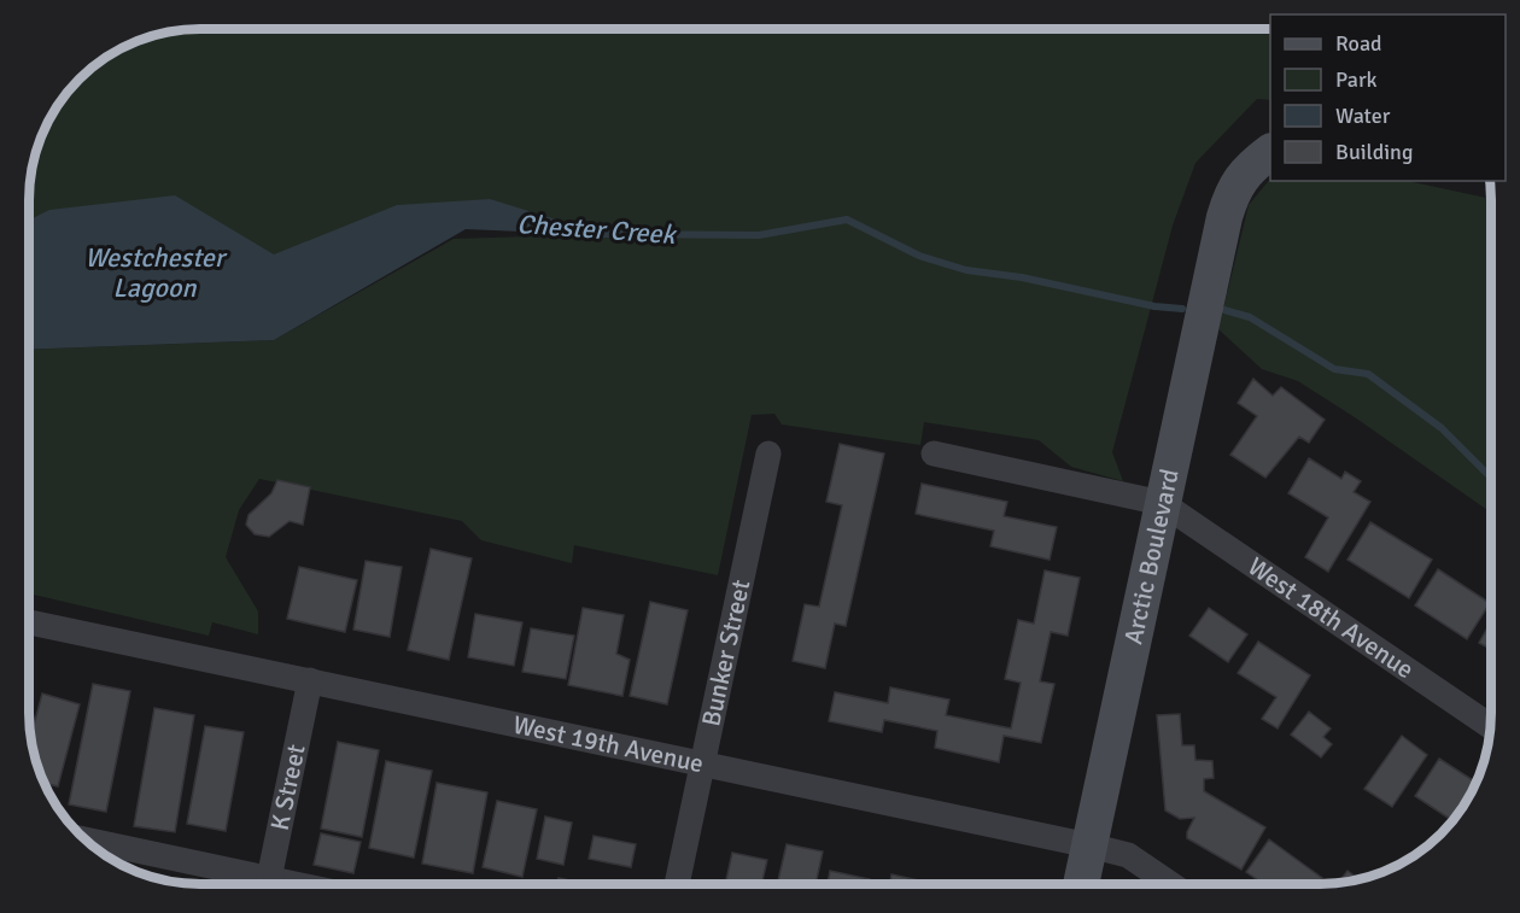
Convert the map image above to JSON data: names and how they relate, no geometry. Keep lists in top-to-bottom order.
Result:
{
  "streets": {
    "main road": ["Arctic Boulevard"],
    "street": [
      "West 18th Avenue",
      "Bunker Street",
      "West 19th Avenue",
      "K Street"
    ]
  },
  "crossings": [
    ["Arctic Boulevard", "West 18th Avenue"],
    ["Arctic Boulevard", "West 19th Avenue"],
    ["Bunker Street", "West 19th Avenue"],
    ["West 19th Avenue", "K Street"]
  ],
  "water": ["Chester Creek", "Westchester Lagoon"],
  "legend": [
    "Road",
    "Park",
    "Water",
    "Building"
  ]
}
